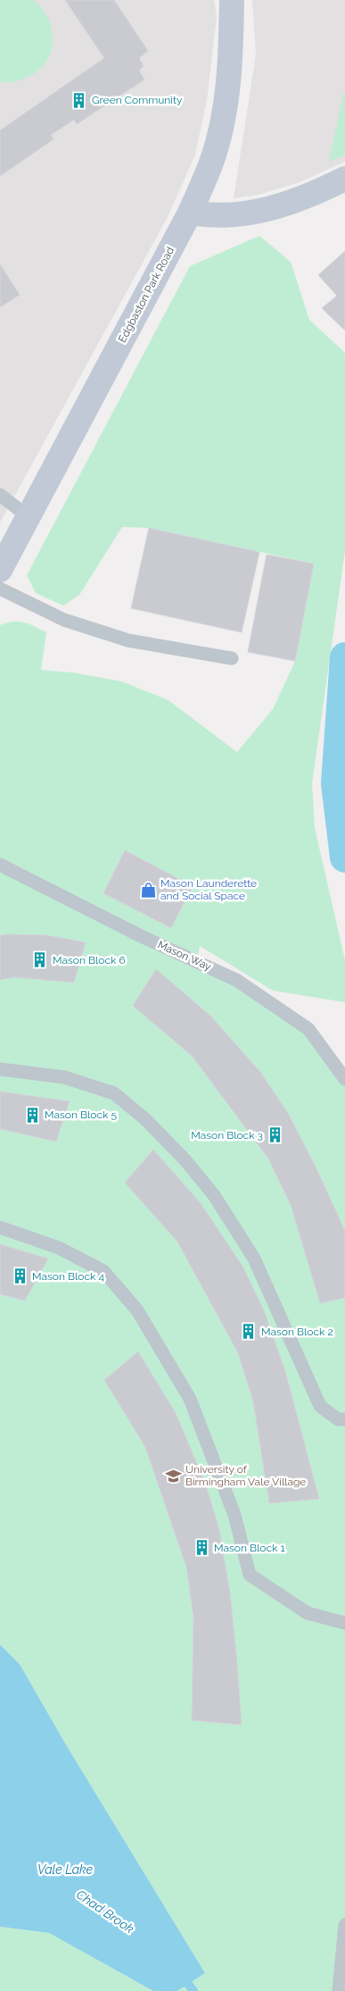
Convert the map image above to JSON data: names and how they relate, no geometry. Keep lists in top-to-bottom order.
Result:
{
  "streets": {
    "street": ["Edgbaston Park Road"],
    "lane": ["Mason Way"]
  },
  "water": ["Vale Lake", "Chad Brook"],
  "places": {
    "building": [
      "Green Community",
      "Mason Block 6",
      "Mason Block 5",
      "Mason Block 3",
      "Mason Block 4",
      "Mason Block 2",
      "Mason Block 1"
    ],
    "shop": ["Mason Launderette and Social Space"],
    "school or university": ["University of Birmingham Vale Village"]
  }
}
